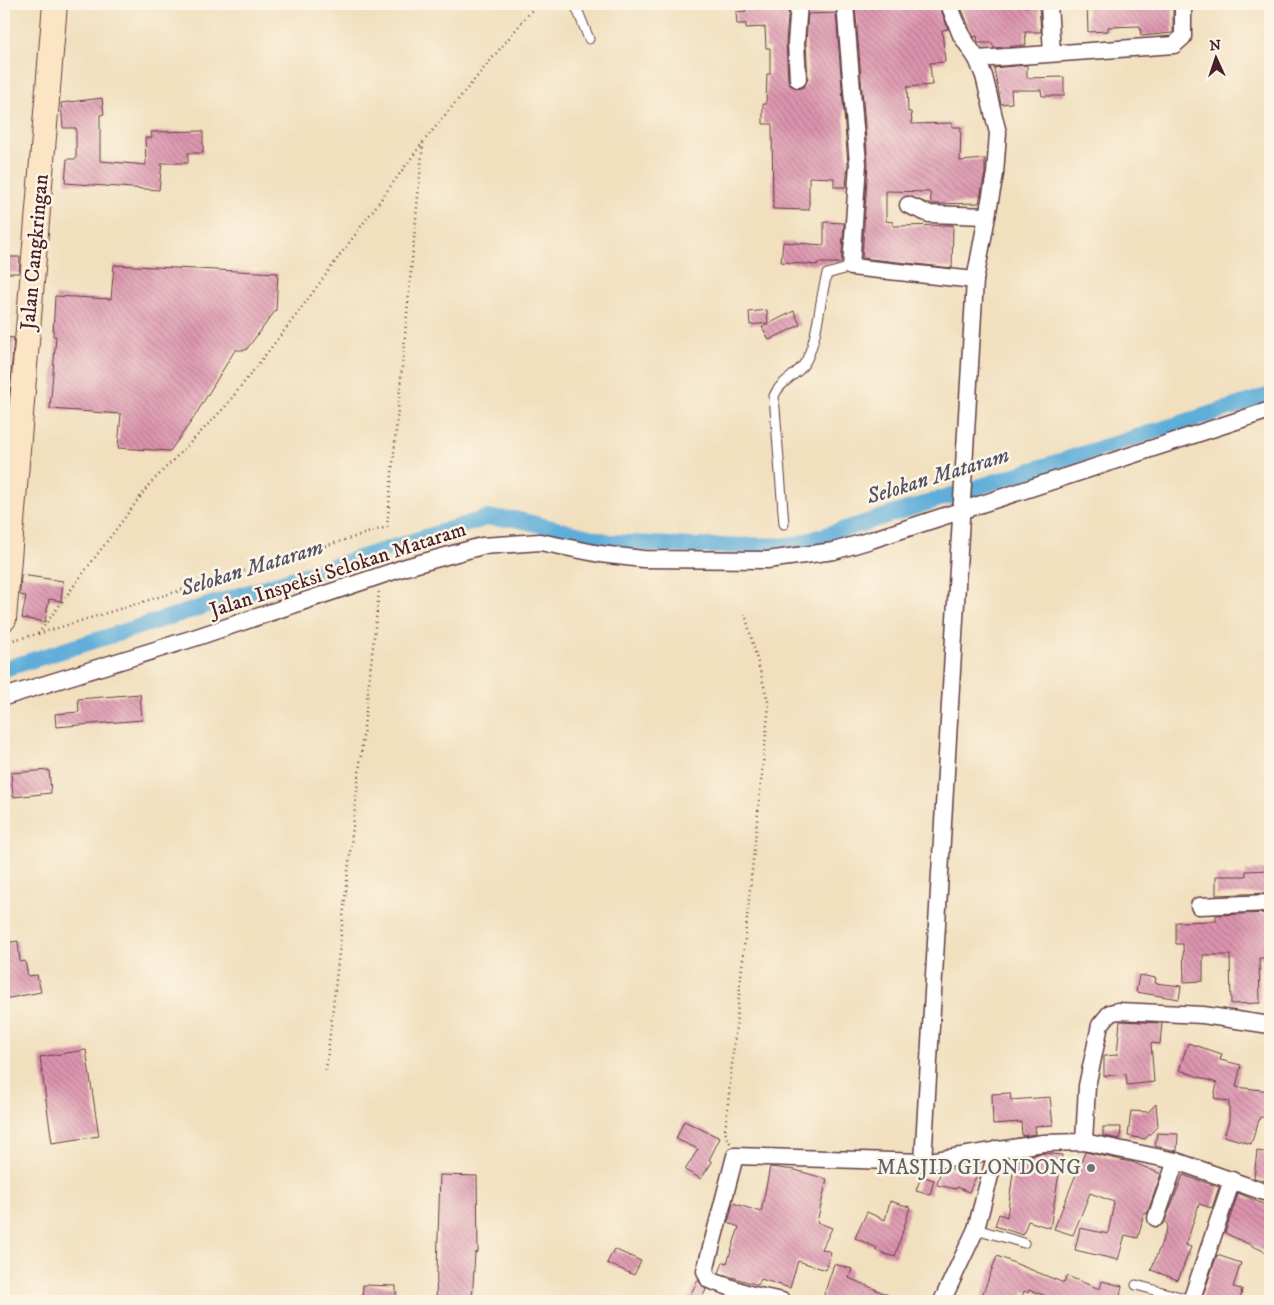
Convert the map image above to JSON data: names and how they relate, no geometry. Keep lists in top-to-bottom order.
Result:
{
  "streets": {
    "main road": ["Jalan Cangkringan"],
    "street": ["Jalan Inspeksi Selokan Mataram"]
  },
  "water": ["Selokan Mataram"],
  "places": ["MASJID GLONDONG"],
  "north": "top"
}
